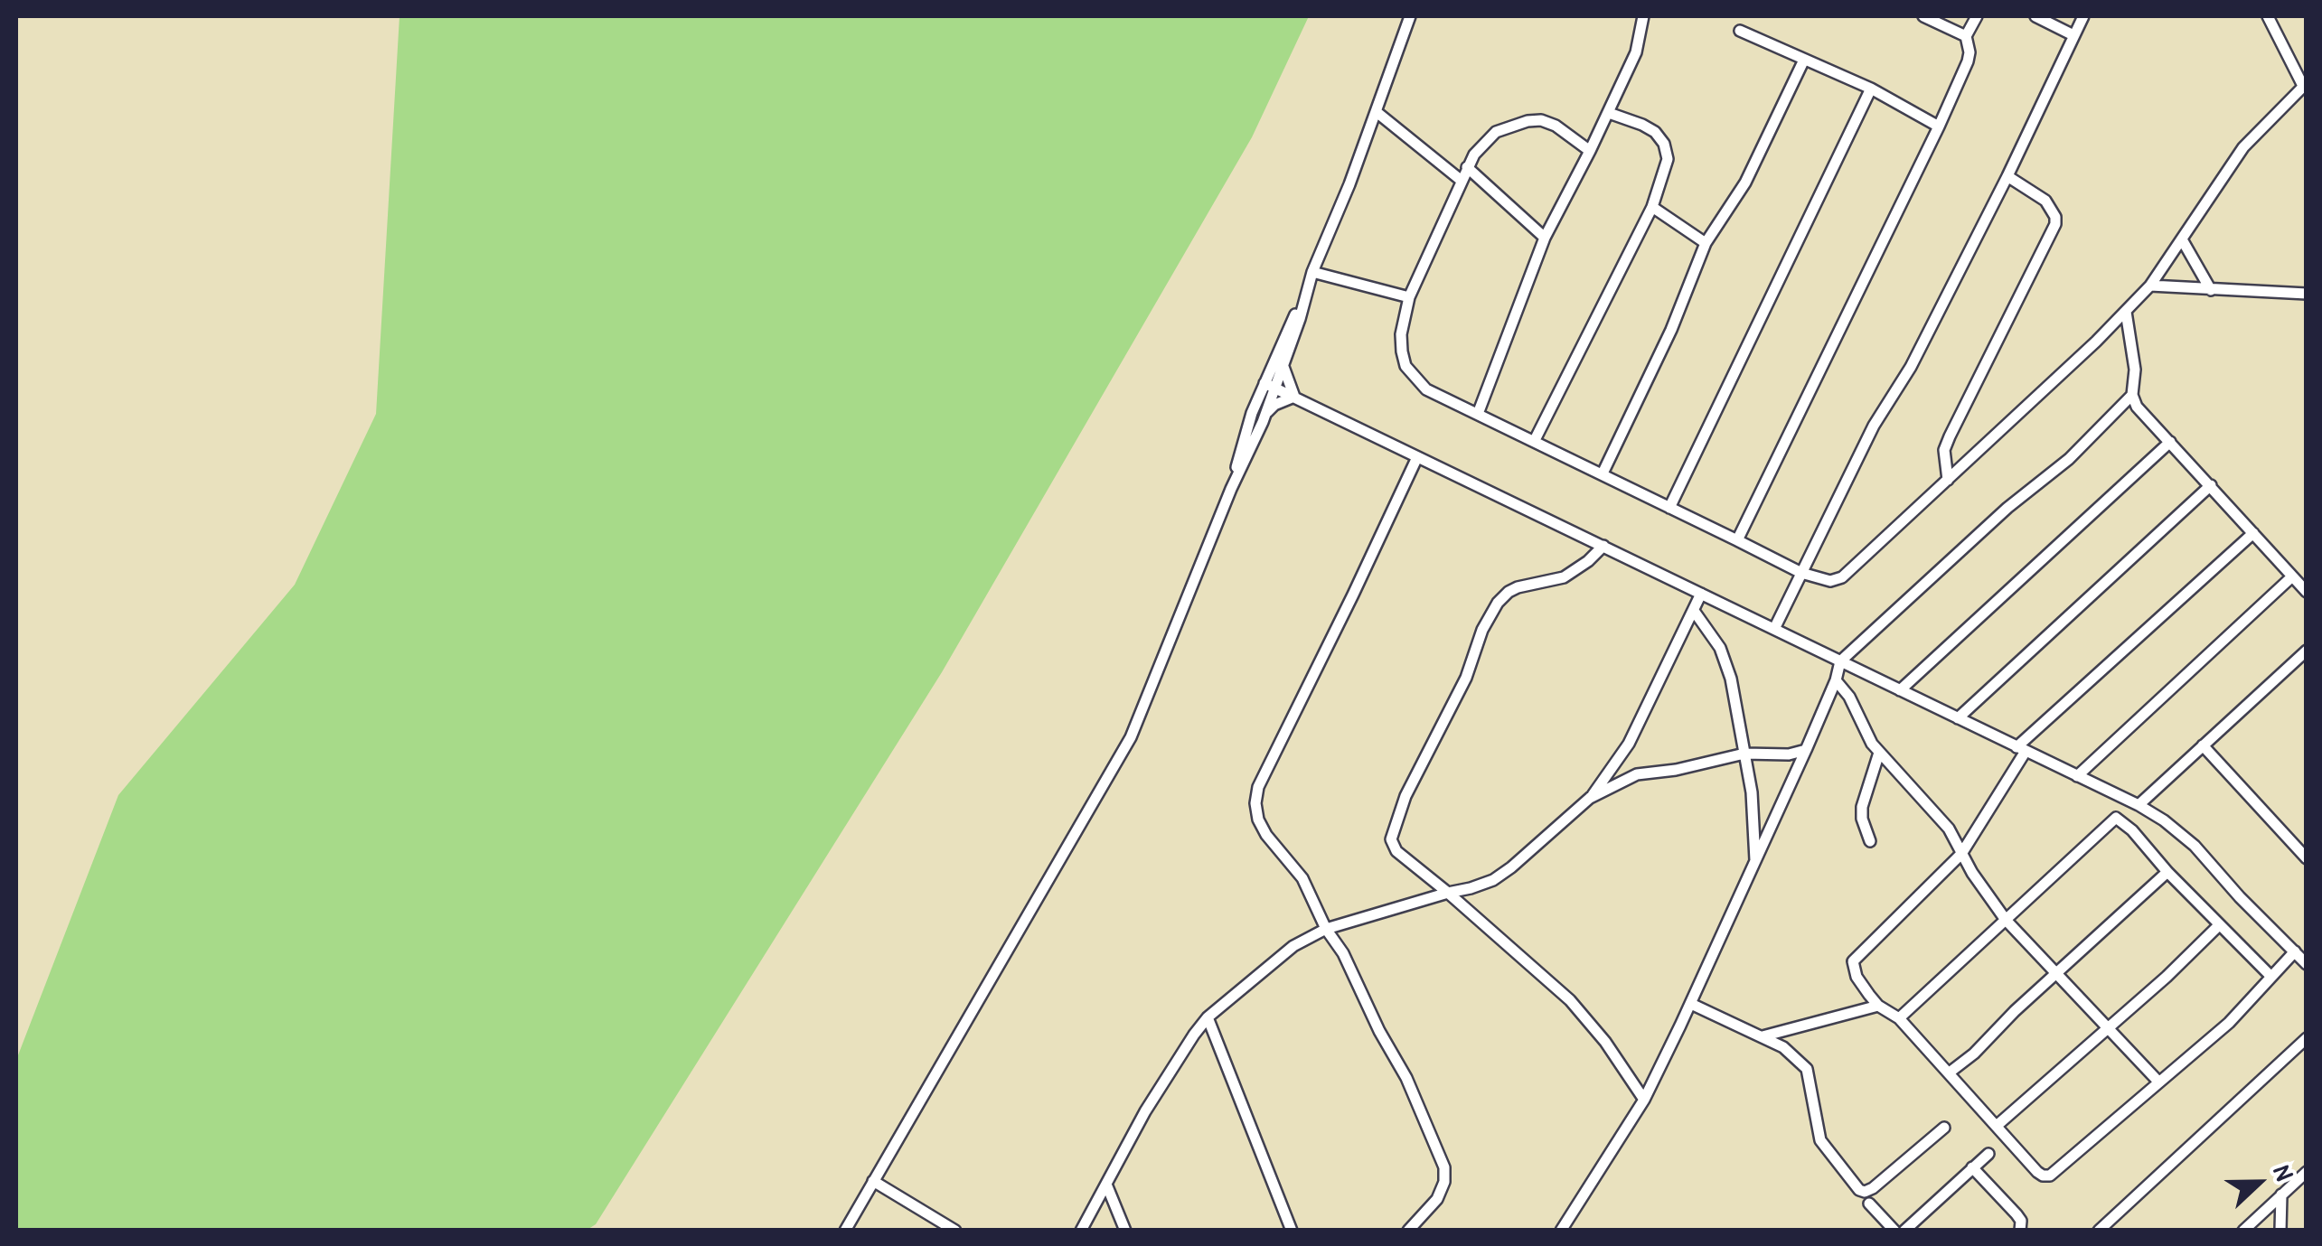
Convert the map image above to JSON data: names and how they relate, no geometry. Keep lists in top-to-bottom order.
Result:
{
  "north": "right"
}
